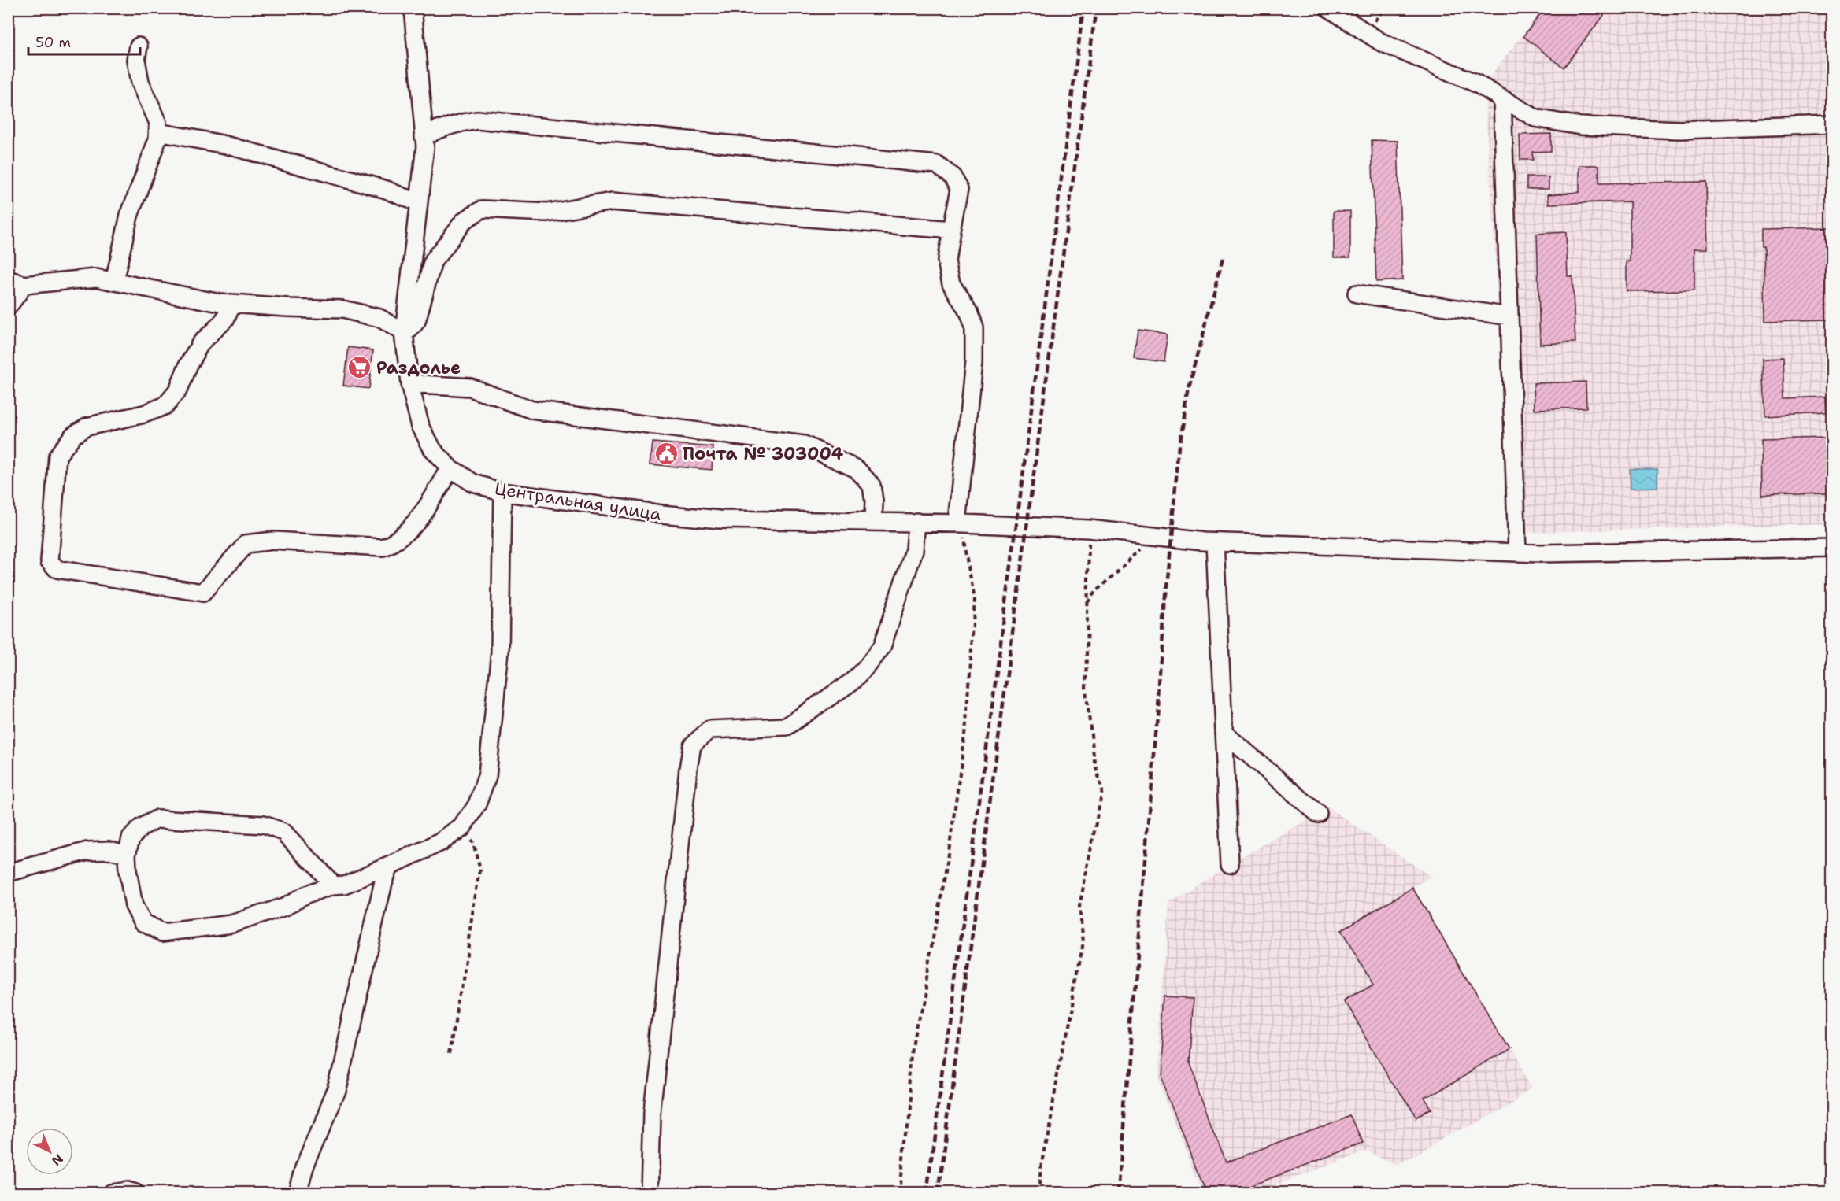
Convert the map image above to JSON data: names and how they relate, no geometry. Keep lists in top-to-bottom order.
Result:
{
  "streets": {
    "street": ["Центральная улица"]
  },
  "places": {
    "supermarket": ["Раздолье"],
    "public building": ["Почта № 303004"]
  },
  "scale_bar": "50 m",
  "north": "bottom right"
}
